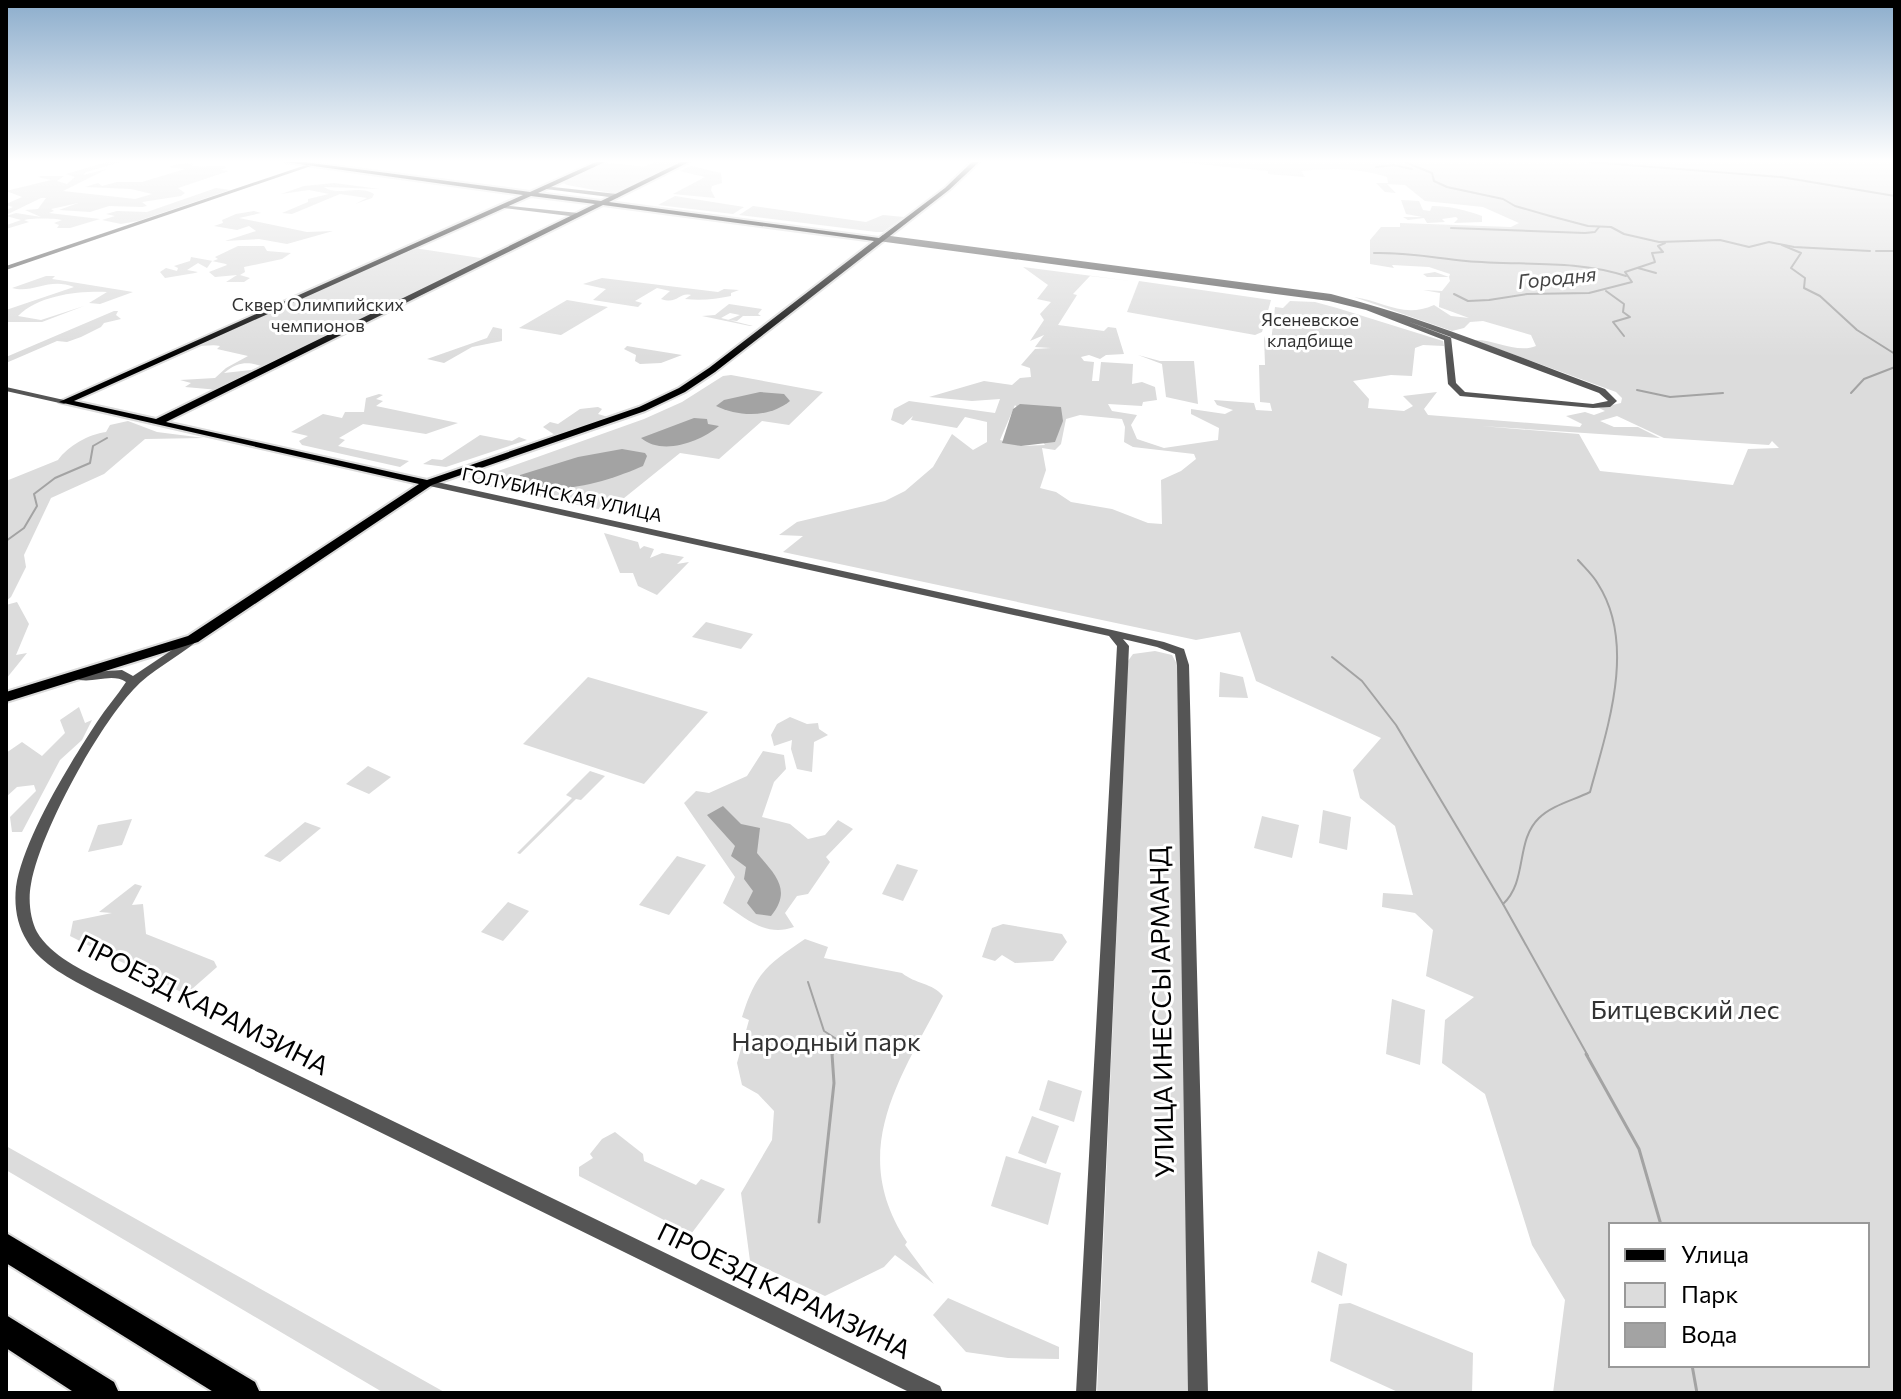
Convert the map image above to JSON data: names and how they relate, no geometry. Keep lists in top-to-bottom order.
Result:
{
  "streets": {
    "main road": ["ГОЛУБИНСКАЯ УЛИЦА", "ПРОЕЗД КАРАМЗИНА"],
    "street": ["УЛИЦА ИНЕССЫ АРМАНД"]
  },
  "crossings": [
    ["ГОЛУБИНСКАЯ УЛИЦА", "ПРОЕЗД КАРАМЗИНА"],
    ["ГОЛУБИНСКАЯ УЛИЦА", "УЛИЦА ИНЕССЫ АРМАНД"]
  ],
  "water": ["Городня"],
  "parks": [
    "Сквер Олимпийских чемпионов",
    "Ясеневское кладбище",
    "Битцевский лес",
    "Народный парк"
  ],
  "legend": ["Улица", "Парк", "Вода"]
}
